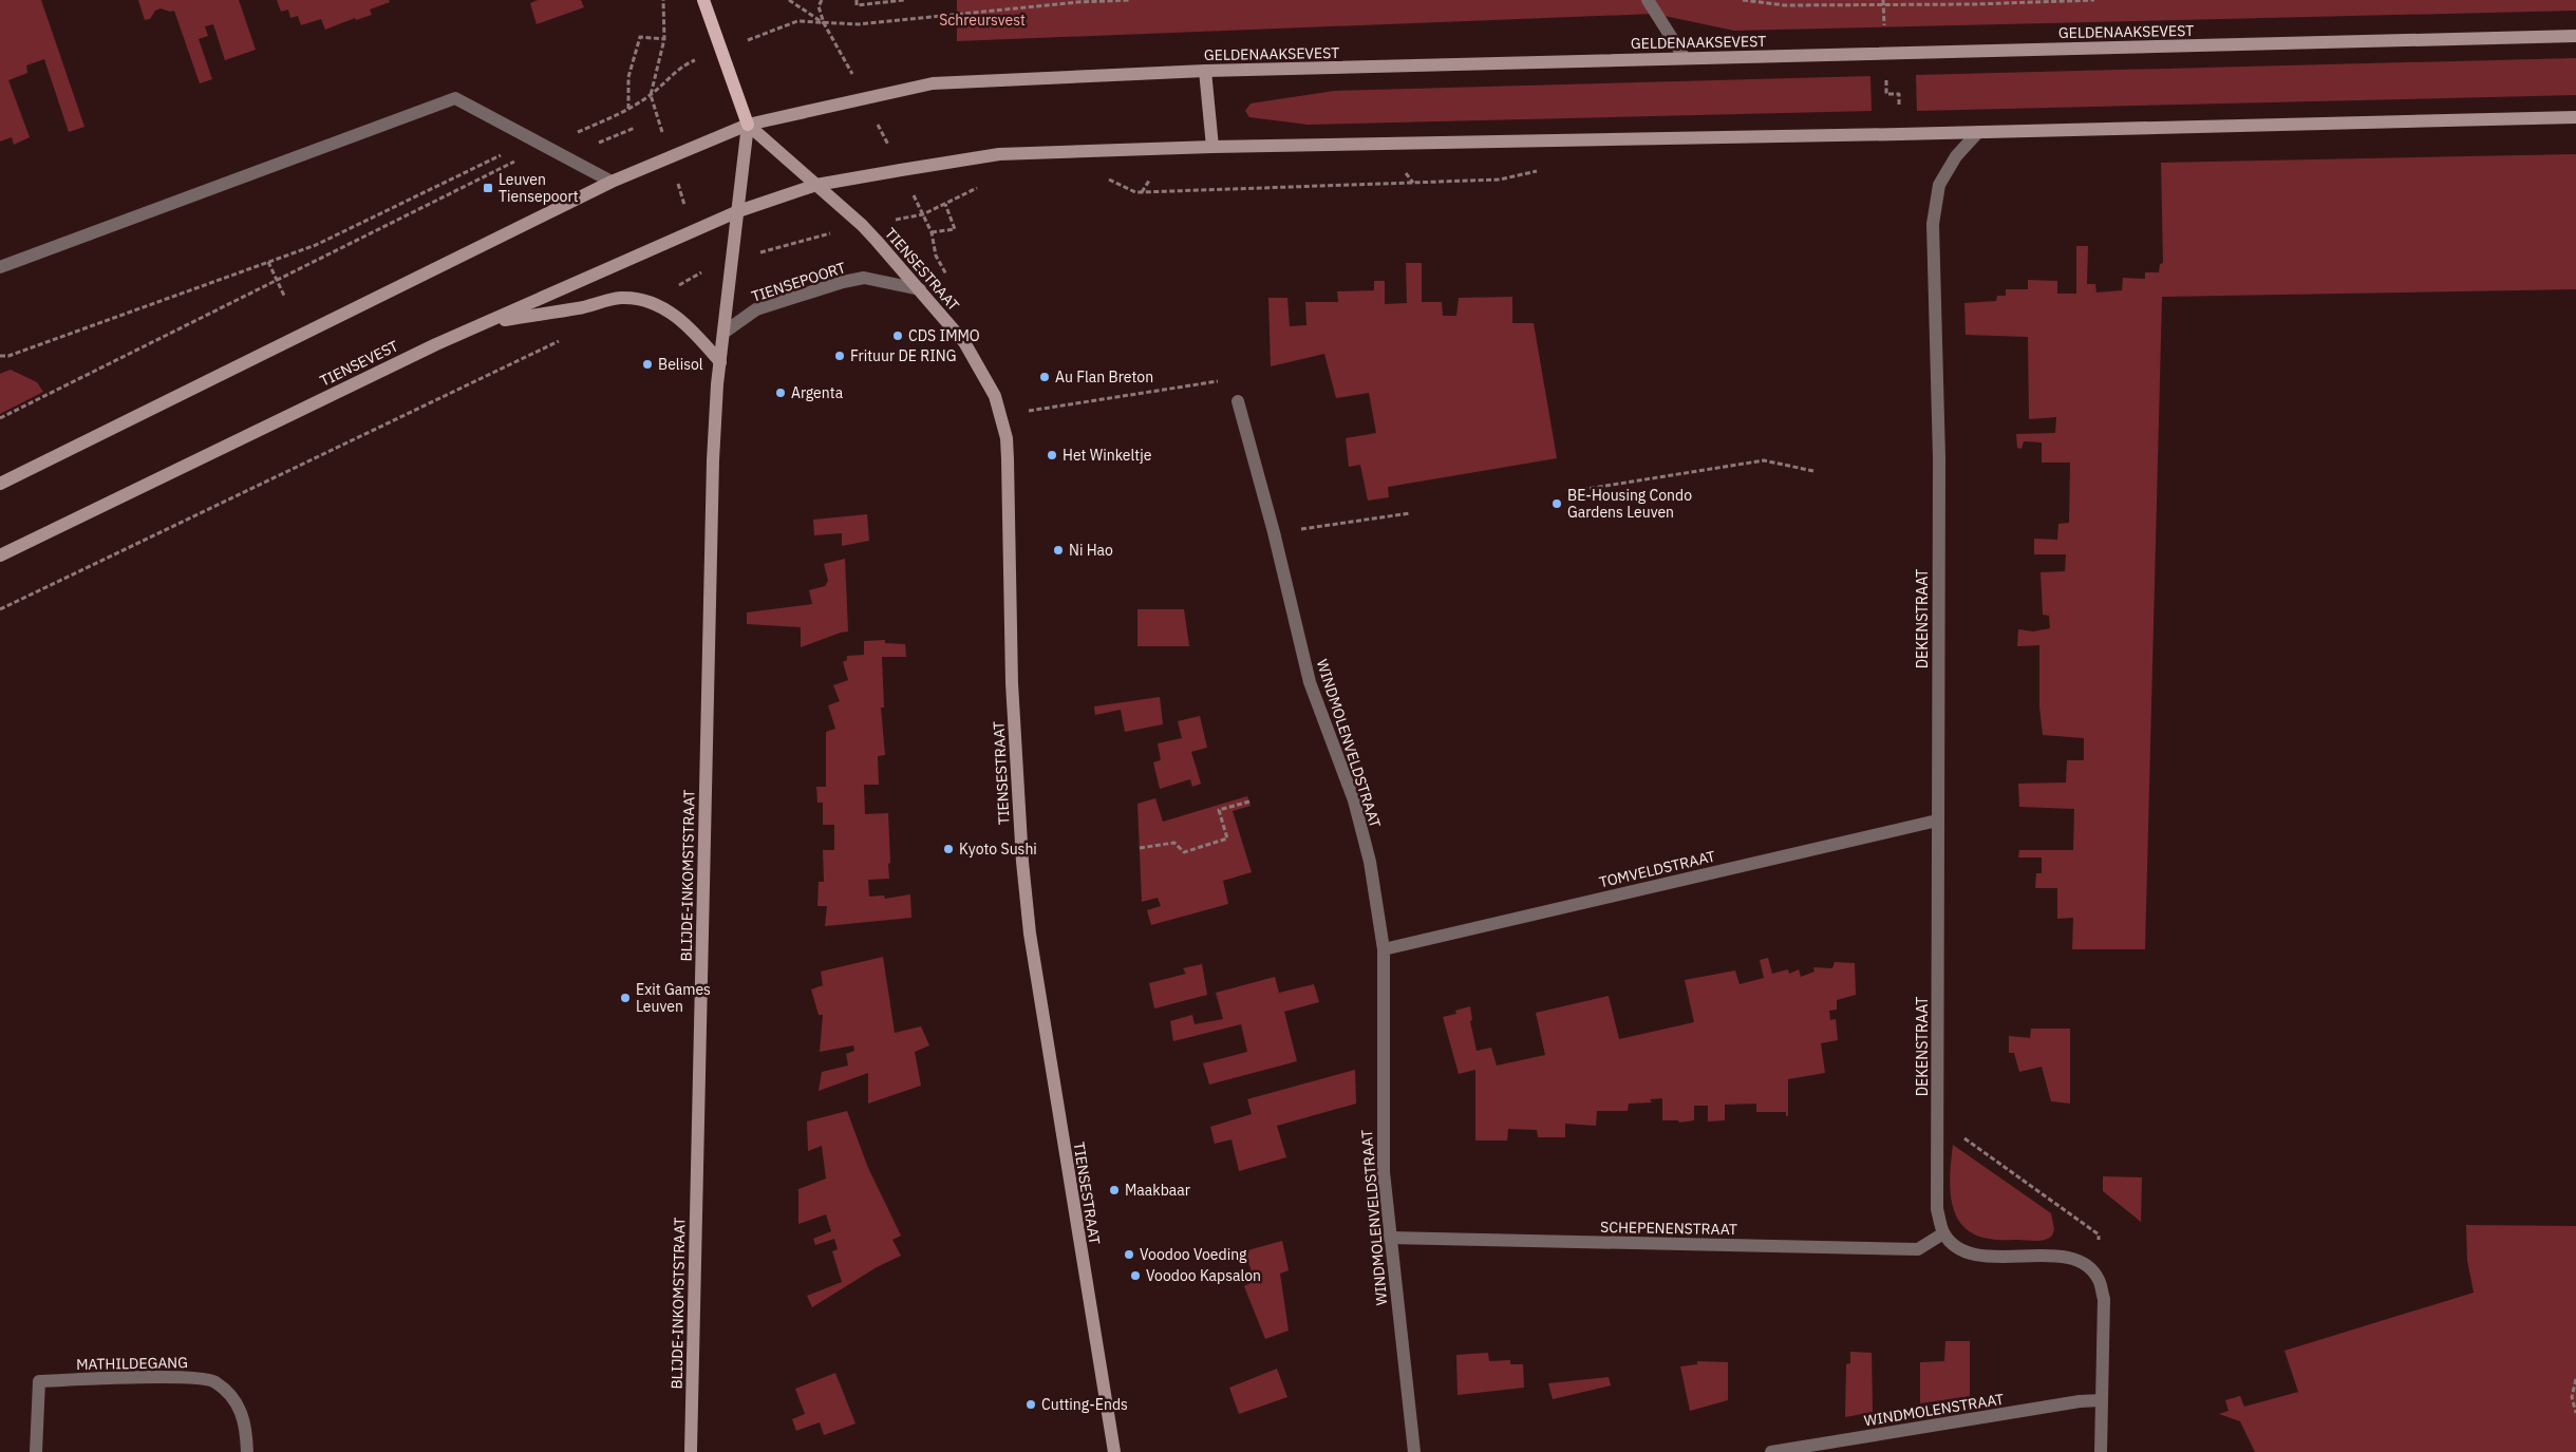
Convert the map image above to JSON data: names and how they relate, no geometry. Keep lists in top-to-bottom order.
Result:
{
  "streets": {
    "main road": [
      "GELDENAAKSEVEST",
      "TIENSESTRAAT",
      "TIENSEVEST",
      "BLIJDE-INKOMSTSTRAAT"
    ],
    "street": [
      "TIENSEPOORT",
      "DEKENSTRAAT",
      "WINDMOLENVELDSTRAAT",
      "TOMVELDSTRAAT",
      "SCHEPENENSTRAAT",
      "MATHILDEGANG",
      "WINDMOLENSTRAAT"
    ]
  },
  "crossings": [
    ["TIENSESTRAAT", "TIENSEPOORT"],
    ["TIENSEPOORT", "BLIJDE-INKOMSTSTRAAT"],
    ["TIENSEVEST", "BLIJDE-INKOMSTSTRAAT"],
    ["DEKENSTRAAT", "TOMVELDSTRAAT"],
    ["DEKENSTRAAT", "SCHEPENENSTRAAT"],
    ["WINDMOLENVELDSTRAAT", "TOMVELDSTRAAT"],
    ["WINDMOLENVELDSTRAAT", "SCHEPENENSTRAAT"]
  ],
  "parks": ["Schreursvest"],
  "places": {
    "transit": ["Leuven Tiensepoort"],
    "other": [
      "CDS IMMO",
      "Frituur DE RING",
      "Belisol",
      "Au Flan Breton",
      "Argenta",
      "Het Winkeltje",
      "BE-Housing Condo Gardens Leuven",
      "Ni Hao",
      "Kyoto Sushi",
      "Exit Games Leuven",
      "Maakbaar",
      "Voodoo Voeding",
      "Voodoo Kapsalon",
      "Cutting-Ends"
    ]
  }
}
